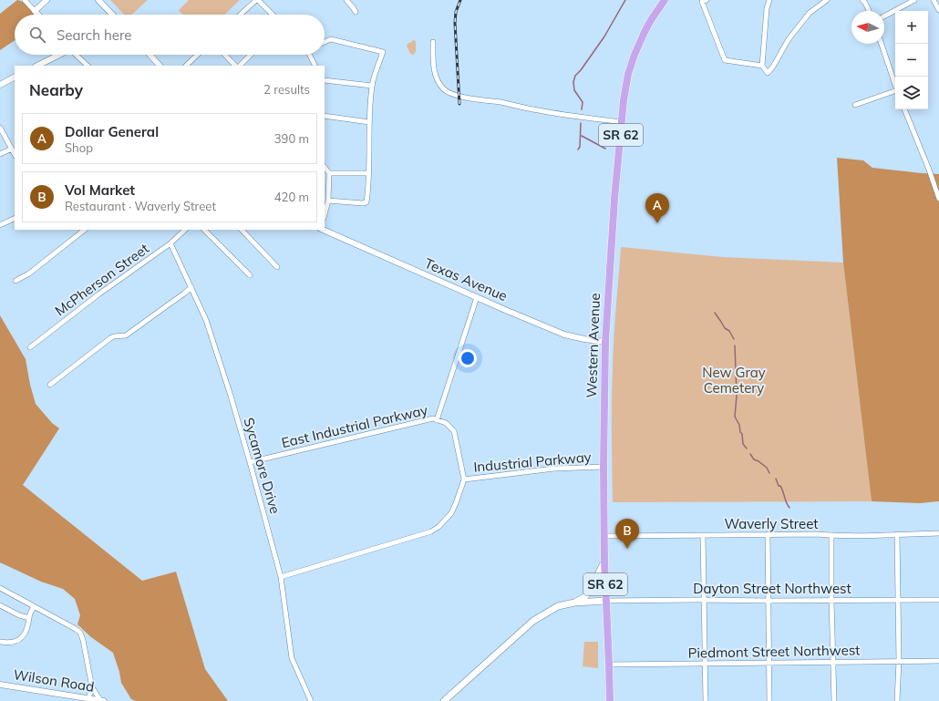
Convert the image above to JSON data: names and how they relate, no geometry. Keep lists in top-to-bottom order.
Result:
{
  "streets": {
    "main road": ["SR 62", "Western Avenue"],
    "street": [
      "McPherson Street",
      "Texas Avenue",
      "East Industrial Parkway",
      "Industrial Parkway",
      "Sycamore Drive",
      "Waverly Street",
      "Dayton Street Northwest",
      "Piedmont Street Northwest",
      "Wilson Road"
    ]
  },
  "crossings": [
    ["McPherson Street", "Sycamore Drive"],
    ["Texas Avenue", "Western Avenue"],
    ["Western Avenue", "Industrial Parkway"],
    ["Western Avenue", "Waverly Street"],
    ["Western Avenue", "Dayton Street Northwest"],
    ["Western Avenue", "Piedmont Street Northwest"],
    ["East Industrial Parkway", "Industrial Parkway"],
    ["East Industrial Parkway", "Sycamore Drive"]
  ],
  "parks": ["New Gray Cemetery"],
  "north": "left",
  "page": {
    "map_buttons": ["+", "−"],
    "search": "Search here",
    "heading": ["Nearby", "2 results"],
    "list": [
      {
        "mark": "A",
        "name": "Dollar General",
        "note": "Shop",
        "value": "390 m"
      },
      {
        "mark": "B",
        "name": "Vol Market",
        "note": "Restaurant · Waverly Street",
        "value": "420 m"
      }
    ],
    "pins": ["A", "B"]
  }
}
